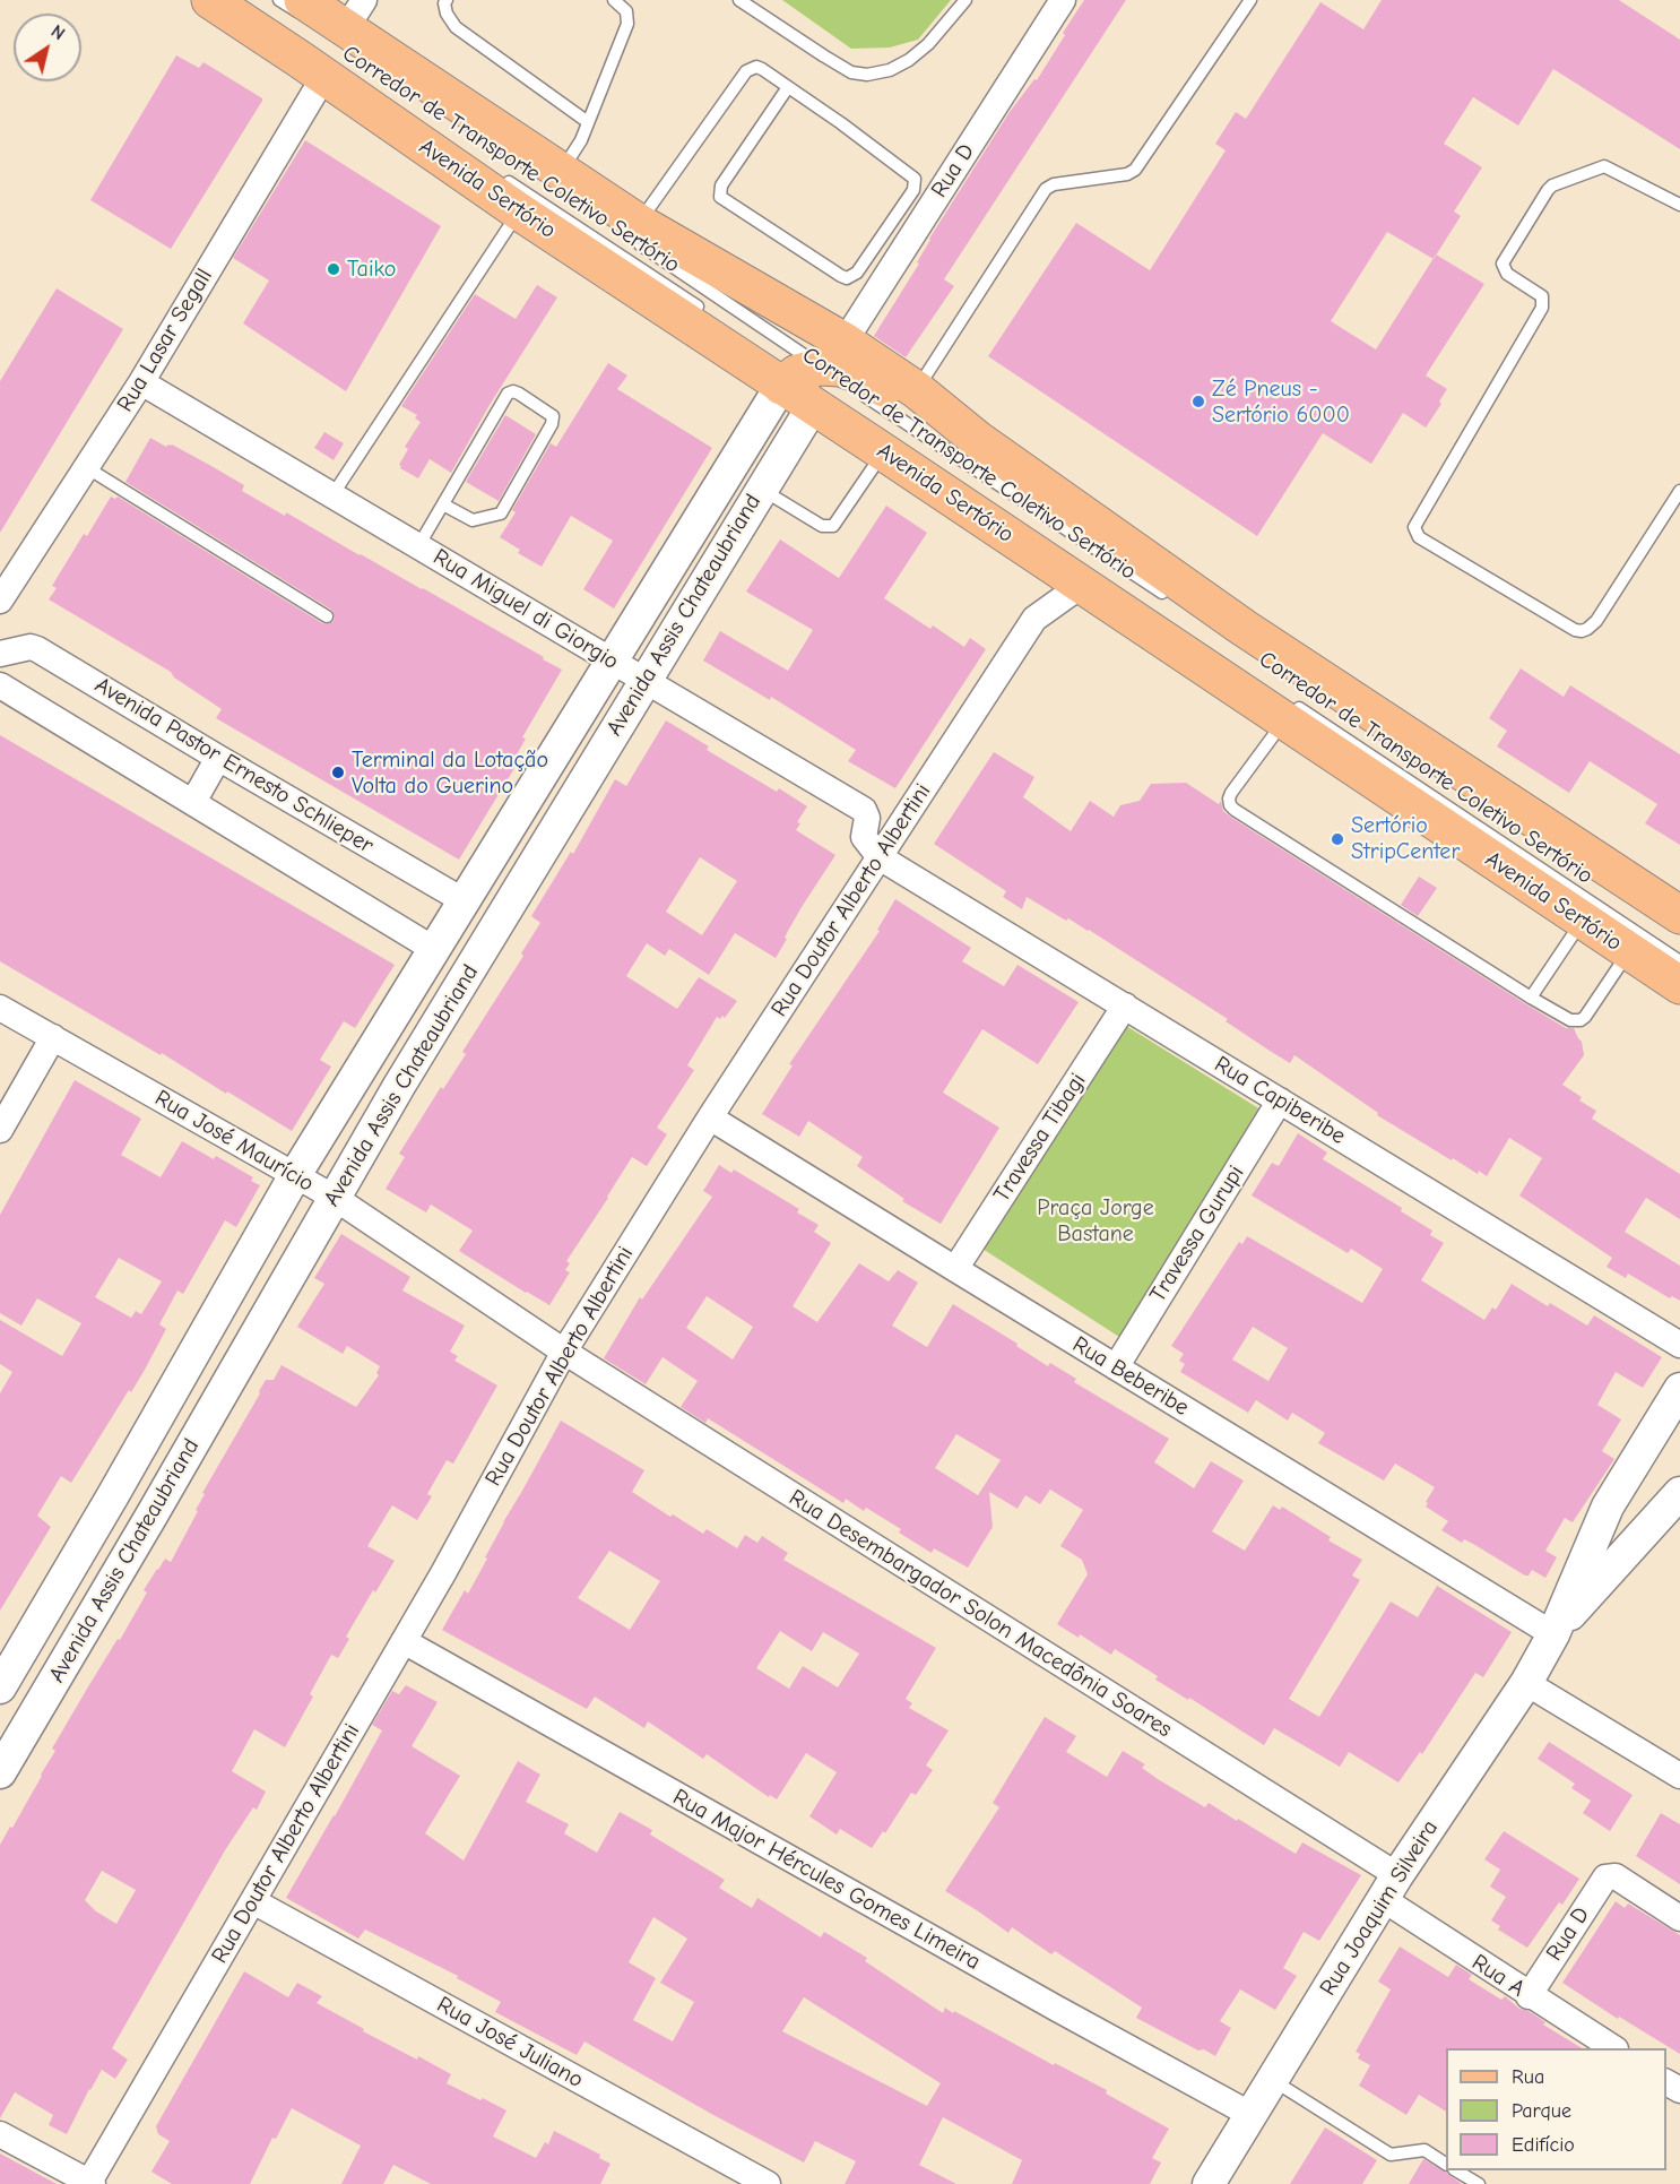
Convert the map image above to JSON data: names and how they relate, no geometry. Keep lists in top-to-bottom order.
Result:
{
  "streets": {
    "main road": ["Avenida Sertório"],
    "street": [
      "Rua D",
      "Rua Lasar Segall",
      "Rua Miguel di Giorgio",
      "Avenida Assis Chateaubriand",
      "Avenida Pastor Ernesto Schlieper",
      "Rua Doutor Alberto Albertini",
      "Rua Capiberibe",
      "Travessa Tibagi",
      "Rua José Maurício",
      "Travessa Gurupi",
      "Rua Beberibe",
      "Rua Desembargador Solon Macedônia Soares",
      "Rua Major Hércules Gomes Limeira",
      "Rua Joaquim Silveira",
      "Rua A",
      "Rua José Juliano"
    ],
    "lane": ["Corredor de Transporte Coletivo Sertório"]
  },
  "crossings": [
    ["Corredor de Transporte Coletivo Sertório", "Avenida Sertório"],
    ["Rua D", "Avenida Sertório"],
    ["Rua D", "Avenida Assis Chateaubriand"],
    ["Rua D", "Rua A"],
    ["Avenida Sertório", "Rua Lasar Segall"],
    ["Avenida Sertório", "Avenida Assis Chateaubriand"],
    ["Avenida Sertório", "Rua Doutor Alberto Albertini"],
    ["Rua Lasar Segall", "Rua Miguel di Giorgio"],
    ["Rua Miguel di Giorgio", "Avenida Assis Chateaubriand"],
    ["Rua Miguel di Giorgio", "Rua Doutor Alberto Albertini"],
    ["Rua Miguel di Giorgio", "Rua Capiberibe"],
    ["Avenida Assis Chateaubriand", "Avenida Pastor Ernesto Schlieper"],
    ["Avenida Assis Chateaubriand", "Rua José Maurício"],
    ["Rua Doutor Alberto Albertini", "Rua Capiberibe"],
    ["Rua Doutor Alberto Albertini", "Rua José Maurício"],
    ["Rua Doutor Alberto Albertini", "Rua Beberibe"],
    ["Rua Doutor Alberto Albertini", "Rua Desembargador Solon Macedônia Soares"],
    ["Rua Doutor Alberto Albertini", "Rua Major Hércules Gomes Limeira"],
    ["Rua Doutor Alberto Albertini", "Rua José Juliano"],
    ["Rua Capiberibe", "Travessa Tibagi"],
    ["Rua Capiberibe", "Travessa Gurupi"],
    ["Travessa Tibagi", "Rua Beberibe"],
    ["Rua José Maurício", "Rua Desembargador Solon Macedônia Soares"],
    ["Travessa Gurupi", "Rua Beberibe"],
    ["Rua Beberibe", "Rua Joaquim Silveira"],
    ["Rua Desembargador Solon Macedônia Soares", "Rua Joaquim Silveira"],
    ["Rua Desembargador Solon Macedônia Soares", "Rua A"],
    ["Rua Major Hércules Gomes Limeira", "Rua Joaquim Silveira"],
    ["Rua Joaquim Silveira", "Rua A"]
  ],
  "parks": ["Praça Jorge Bastane"],
  "places": [
    "Taiko",
    "Zé Pneus - Sertório 6000",
    "Terminal da Lotação Volta do Guerino",
    "Sertório StripCenter"
  ],
  "legend": ["Rua", "Parque", "Edifício"],
  "north": "top right"
}
